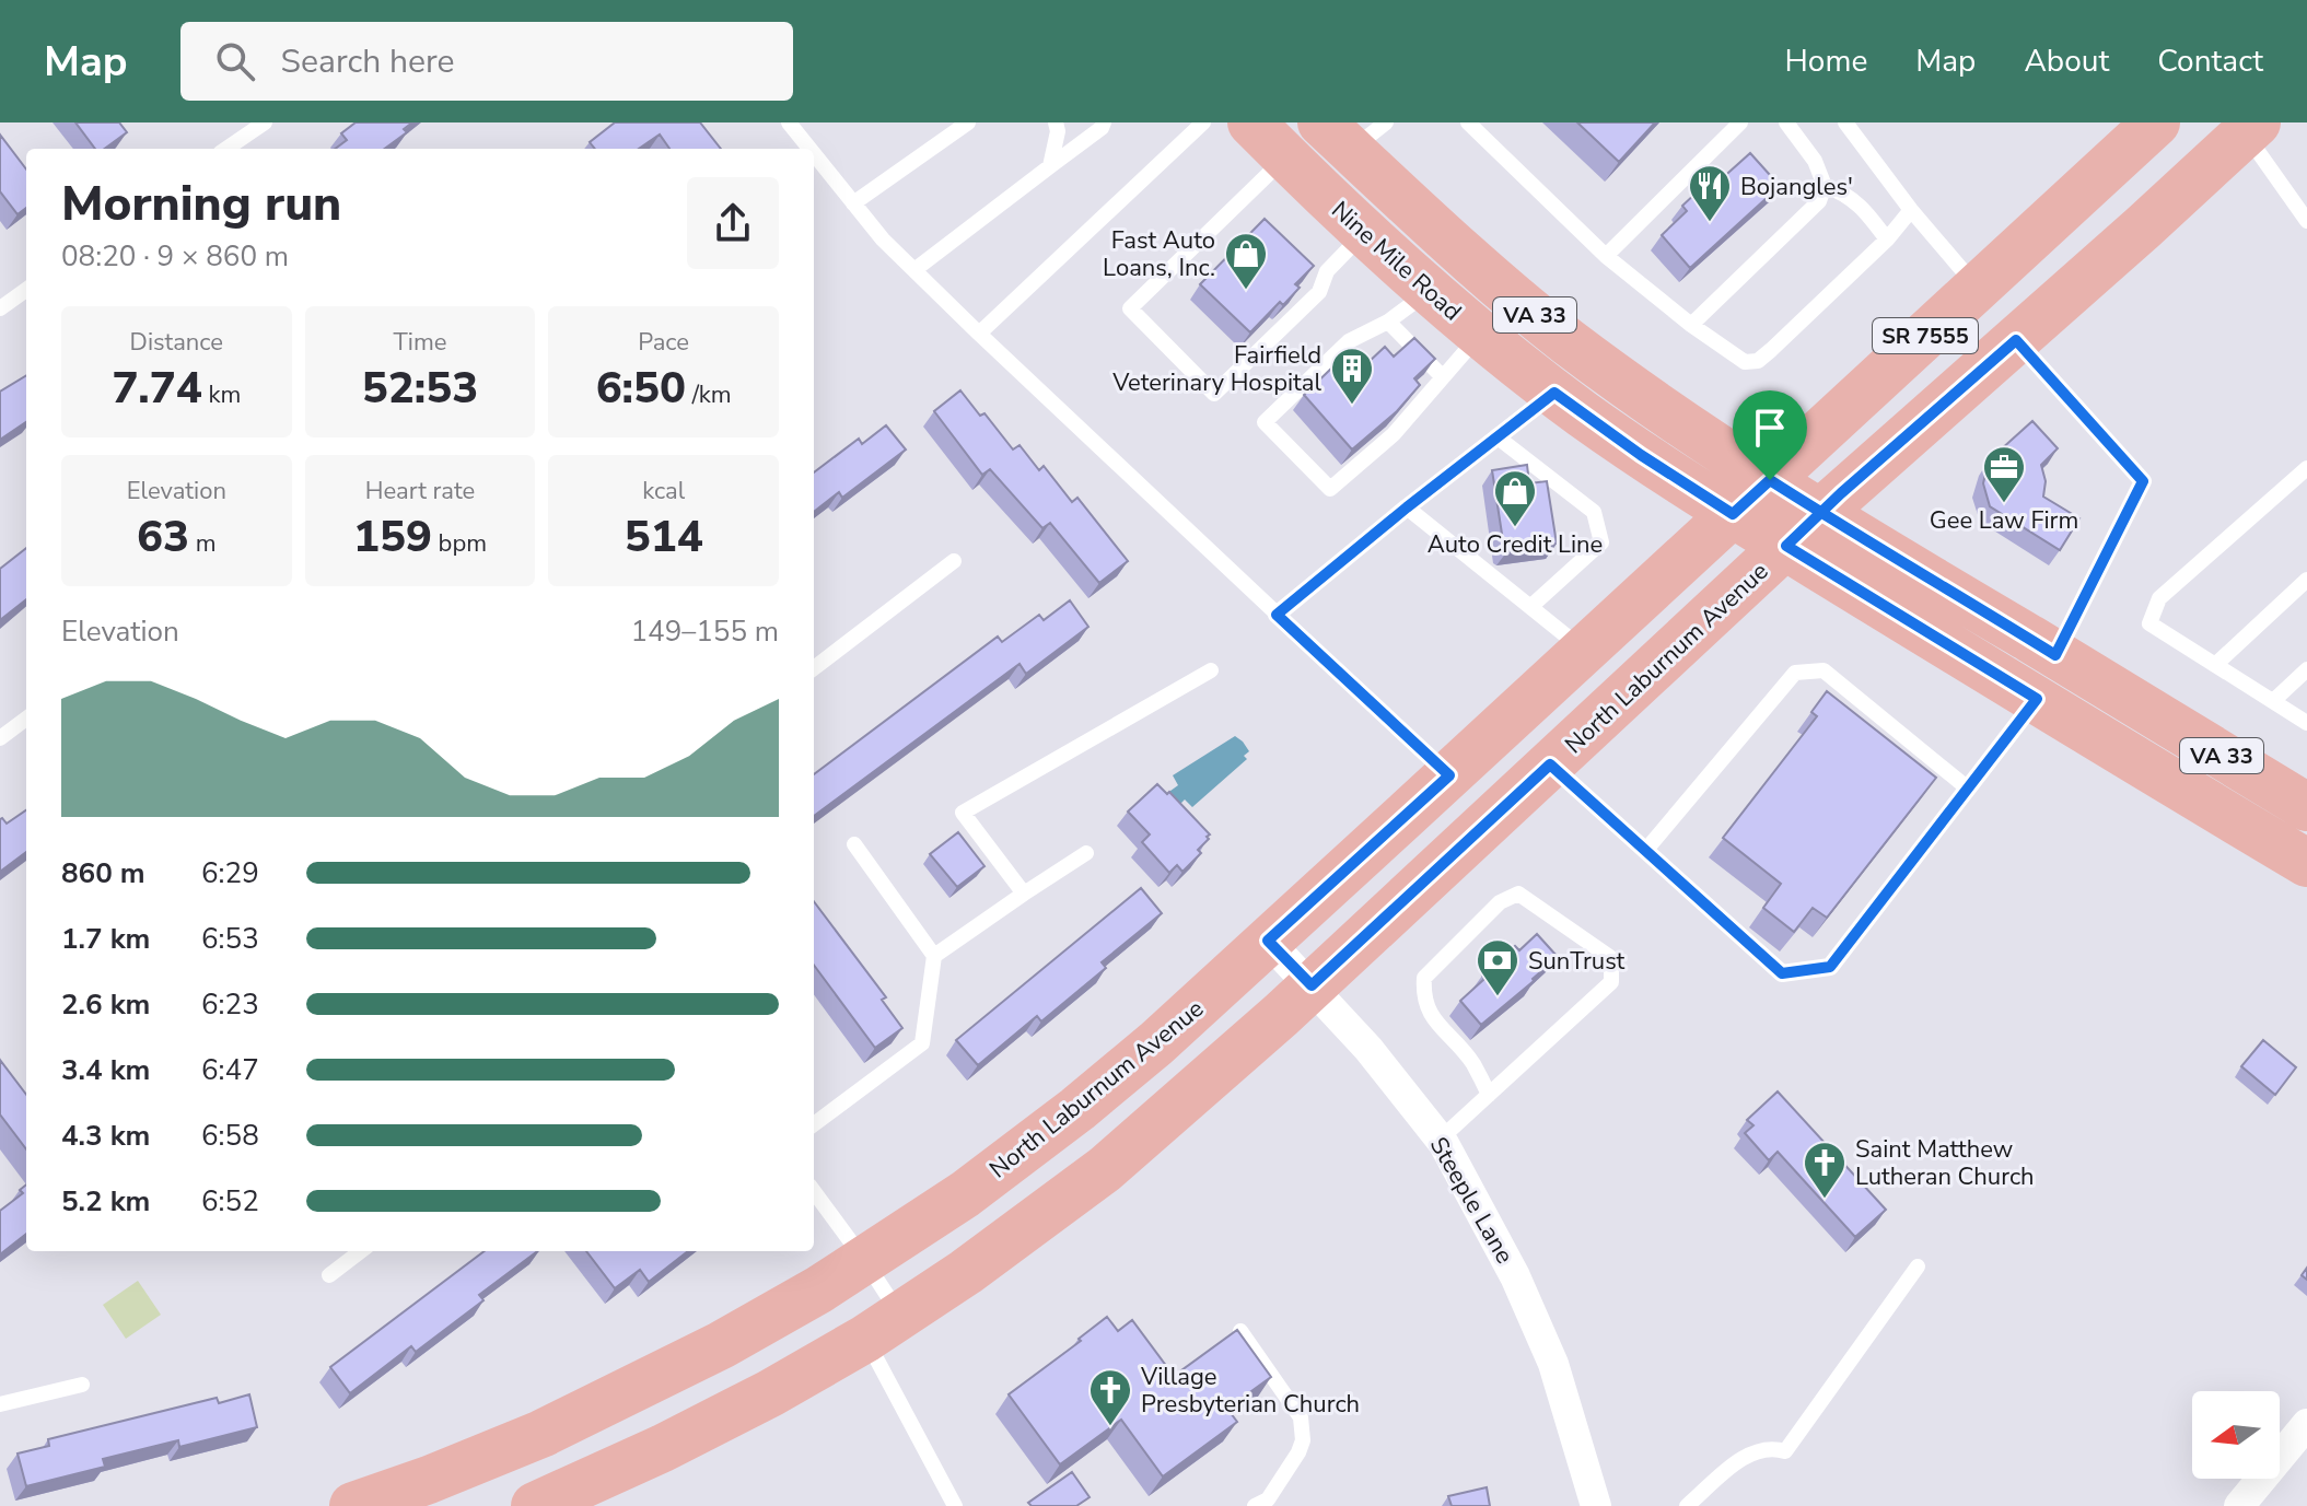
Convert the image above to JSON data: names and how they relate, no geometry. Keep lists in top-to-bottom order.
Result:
{
  "streets": {
    "main road": [
      "Nine Mile Road",
      "VA 33",
      "SR 7555",
      "North Laburnum Avenue"
    ],
    "street": ["Steeple Lane"]
  },
  "crossings": [
    ["Nine Mile Road", "SR 7555"],
    ["Nine Mile Road", "North Laburnum Avenue"],
    ["SR 7555", "North Laburnum Avenue"],
    ["North Laburnum Avenue", "Steeple Lane"]
  ],
  "places": {
    "restaurant": ["Bojangles'"],
    "shop": ["Fast Auto Loans, Inc.", "Auto Credit Line"],
    "building": ["Fairfield Veterinary Hospital"],
    "office": ["Gee Law Firm"],
    "bank": ["SunTrust"],
    "church": ["Saint Matthew Lutheran Church", "Village Presbyterian Church"]
  },
  "north": "left",
  "page": {
    "header": "Map",
    "search": "Search here",
    "nav": [
      "Home",
      "Map",
      "About",
      "Contact"
    ],
    "heading": ["Morning run", "08:20 · 9 × 860 m"],
    "stats": [
      ["Distance", "7.74 km"],
      ["Time", "52:53"],
      ["Pace", "6:50 /km"],
      ["Elevation", "63 m"],
      ["Heart rate", "159 bpm"],
      ["kcal", "514"]
    ],
    "chart": ["Elevation", "149–155 m"],
    "list": [
      {
        "name": "860 m",
        "note": "6:29"
      },
      {
        "name": "1.7 km",
        "note": "6:53"
      },
      {
        "name": "2.6 km",
        "note": "6:23"
      },
      {
        "name": "3.4 km",
        "note": "6:47"
      },
      {
        "name": "4.3 km",
        "note": "6:58"
      },
      {
        "name": "5.2 km",
        "note": "6:52"
      }
    ]
  }
}
